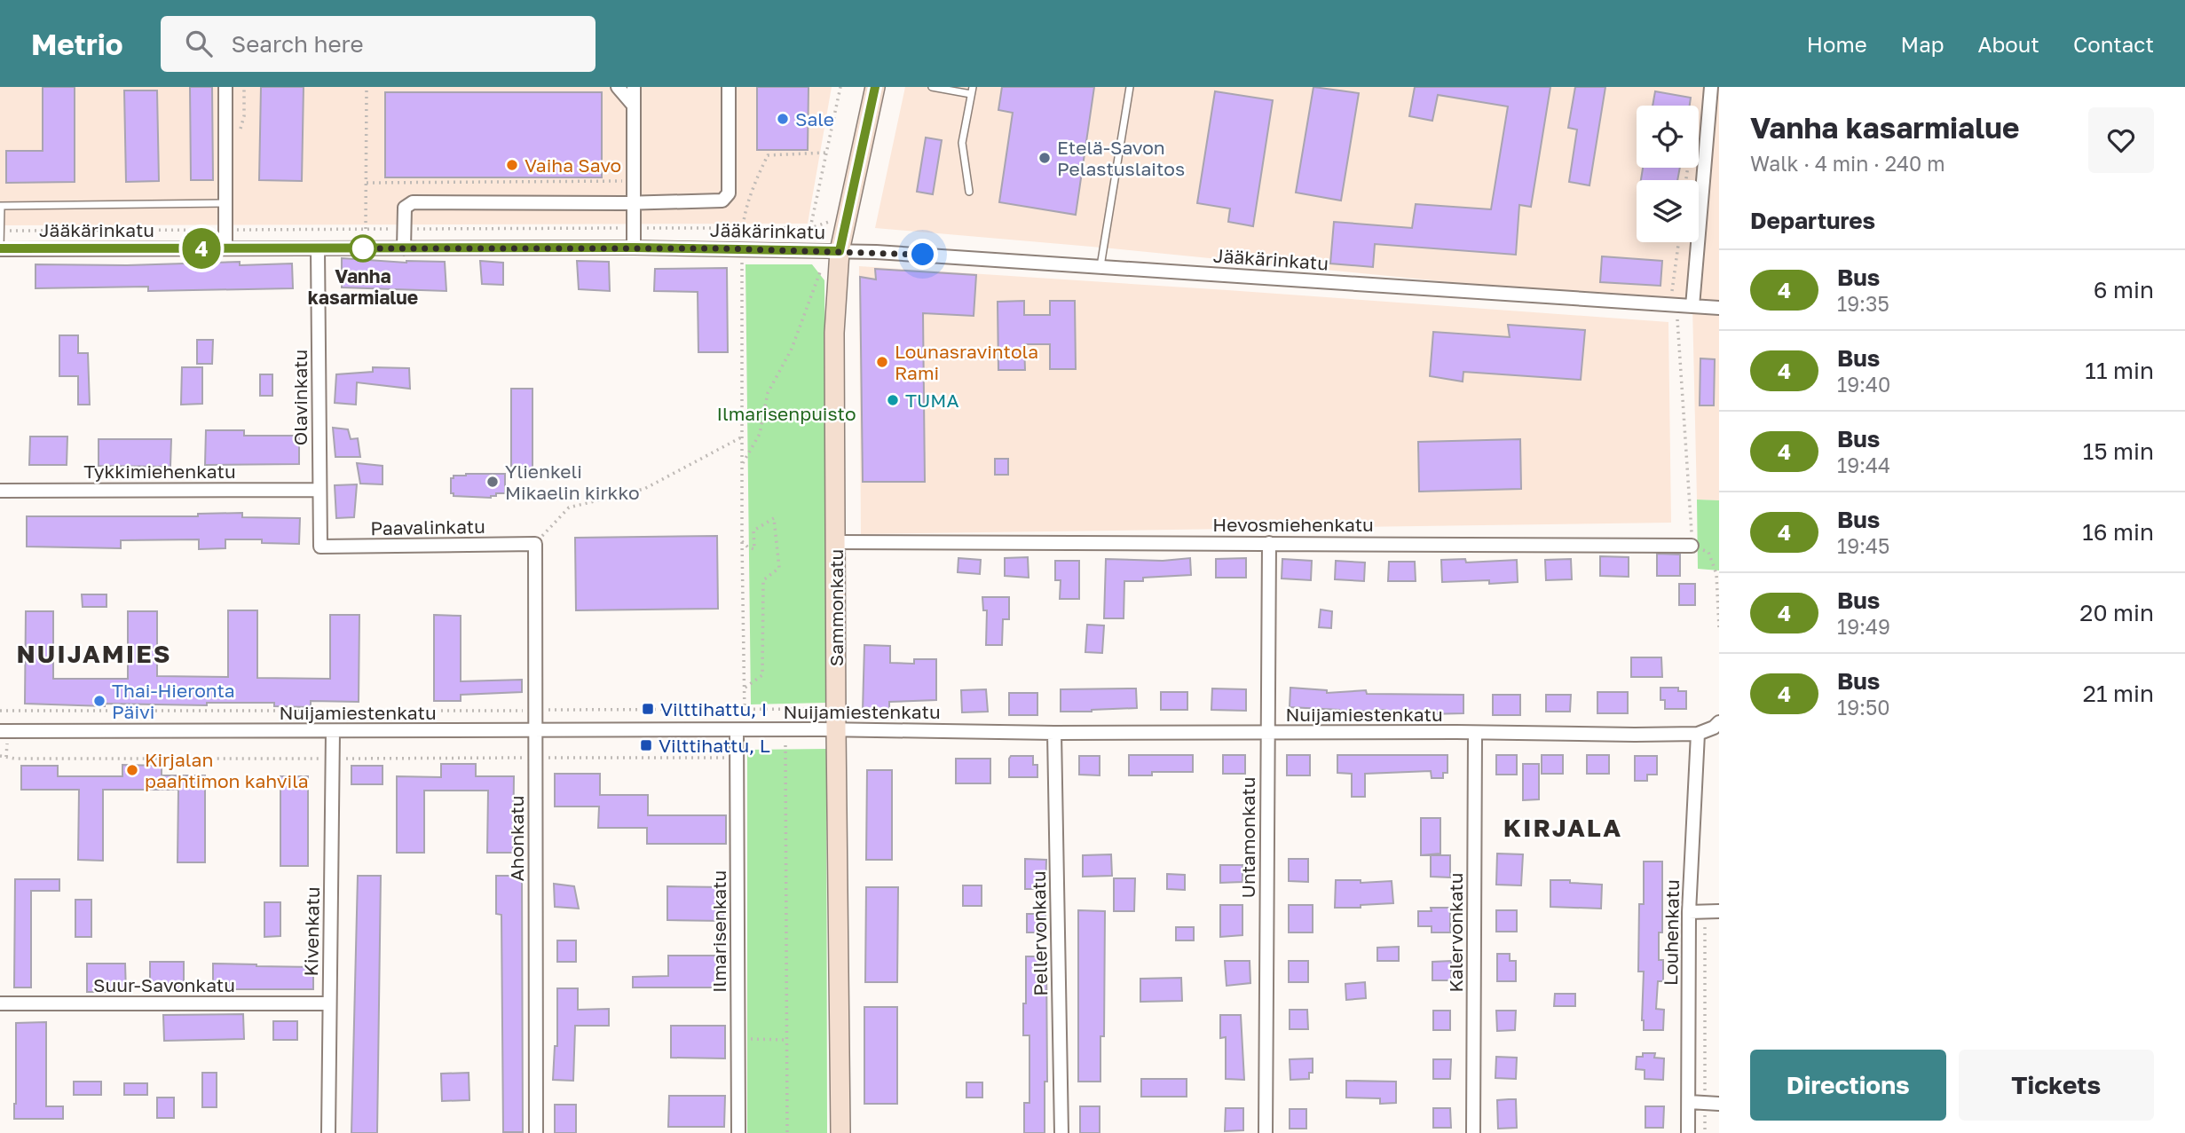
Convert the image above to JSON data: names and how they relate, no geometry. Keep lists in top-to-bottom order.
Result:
{
  "streets": {
    "street": [
      "Jääkärinkatu",
      "Olavinkatu",
      "Tykkimiehenkatu",
      "Hevosmiehenkatu",
      "Paavalinkatu",
      "Sammonkatu",
      "Nuijamiestenkatu",
      "Untamonkatu",
      "Ahonkatu",
      "Kivenkatu",
      "Ilmarisenkatu",
      "Kalervonkatu",
      "Louhenkatu",
      "Pellervonkatu",
      "Suur-Savonkatu"
    ]
  },
  "crossings": [
    ["Jääkärinkatu", "Olavinkatu"],
    ["Jääkärinkatu", "Sammonkatu"],
    ["Olavinkatu", "Tykkimiehenkatu"],
    ["Olavinkatu", "Paavalinkatu"],
    ["Hevosmiehenkatu", "Sammonkatu"],
    ["Hevosmiehenkatu", "Untamonkatu"],
    ["Paavalinkatu", "Ahonkatu"],
    ["Sammonkatu", "Nuijamiestenkatu"],
    ["Nuijamiestenkatu", "Untamonkatu"],
    ["Nuijamiestenkatu", "Ahonkatu"],
    ["Nuijamiestenkatu", "Kivenkatu"],
    ["Nuijamiestenkatu", "Ilmarisenkatu"],
    ["Nuijamiestenkatu", "Kalervonkatu"],
    ["Nuijamiestenkatu", "Louhenkatu"],
    ["Nuijamiestenkatu", "Pellervonkatu"],
    ["Kivenkatu", "Suur-Savonkatu"]
  ],
  "districts": ["NUIJAMIES", "KIRJALA"],
  "parks": ["Ilmarisenpuisto"],
  "places": {
    "other": [
      "Sale",
      "Etelä-Savon Pelastuslaitos",
      "Vaiha Savo",
      "Vanha kasarmialue",
      "Lounasravintola Rami",
      "TUMA",
      "Ylienkeli Mikaelin kirkko",
      "Thai-Hieronta Päivi",
      "Kirjalan paahtimon kahvila"
    ],
    "transit": ["Vilttihattu, I", "Vilttihattu, L"]
  },
  "lines": ["bus line 4"],
  "page": {
    "header": "Metrio",
    "search": "Search here",
    "nav": [
      "Home",
      "Map",
      "About",
      "Contact"
    ],
    "on_map": "4",
    "heading": [
      ["Vanha kasarmialue", "Walk · 4 min · 240 m"],
      "Departures"
    ],
    "list": [
      {
        "mark": "4",
        "name": "Bus",
        "note": "19:35",
        "value": "6 min"
      },
      {
        "mark": "4",
        "name": "Bus",
        "note": "19:40",
        "value": "11 min"
      },
      {
        "mark": "4",
        "name": "Bus",
        "note": "19:44",
        "value": "15 min"
      },
      {
        "mark": "4",
        "name": "Bus",
        "note": "19:45",
        "value": "16 min"
      },
      {
        "mark": "4",
        "name": "Bus",
        "note": "19:49",
        "value": "20 min"
      },
      {
        "mark": "4",
        "name": "Bus",
        "note": "19:50",
        "value": "21 min"
      }
    ],
    "buttons": ["Directions", "Tickets"]
  }
}
